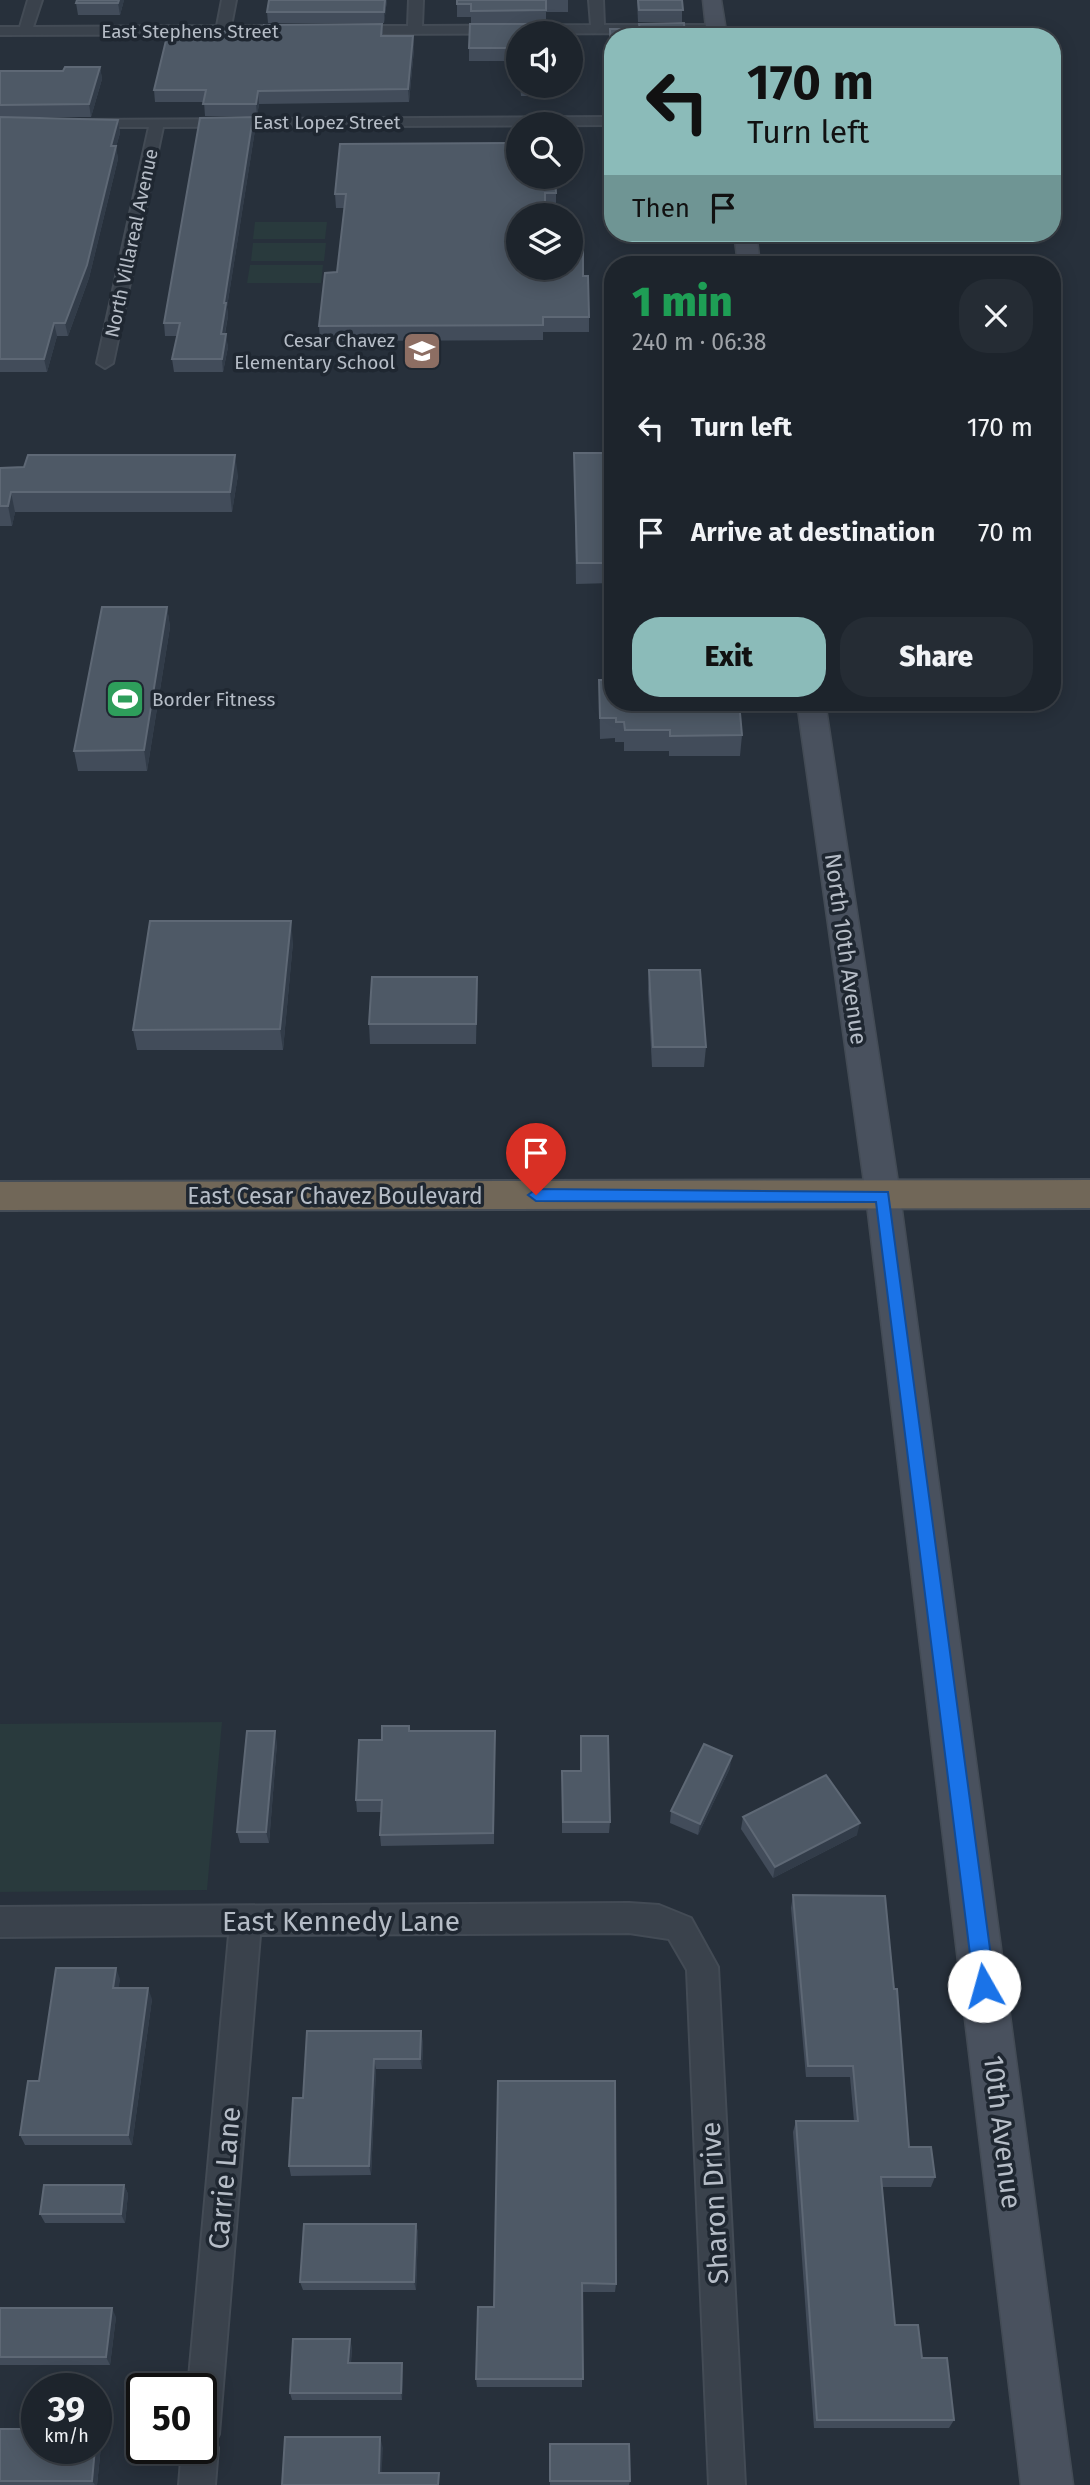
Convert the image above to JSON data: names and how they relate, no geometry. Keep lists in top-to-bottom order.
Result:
{
  "streets": {
    "highway": ["East Cesar Chavez Boulevard"],
    "main road": ["North 10th Avenue", "10th Avenue"],
    "street": [
      "East Stephens Street",
      "East Lopez Street",
      "North Villareal Avenue",
      "East Kennedy Lane",
      "Carrie Lane",
      "Sharon Drive"
    ]
  },
  "crossings": [
    ["East Lopez Street", "North Villareal Avenue"],
    ["North 10th Avenue", "East Cesar Chavez Boulevard"],
    ["North 10th Avenue", "10th Avenue"],
    ["East Cesar Chavez Boulevard", "10th Avenue"],
    ["East Kennedy Lane", "Carrie Lane"],
    ["East Kennedy Lane", "Sharon Drive"]
  ],
  "places": {
    "school or university": ["Cesar Chavez Elementary School"],
    "sports": ["Border Fitness"]
  },
  "page": {
    "turn": ["170 m", "Turn left"],
    "then": "Then",
    "heading": ["1 min", "240 m · 06:38"],
    "list": [
      {
        "name": "Turn left",
        "value": "170 m"
      },
      {
        "name": "Arrive at destination",
        "value": "70 m"
      }
    ],
    "buttons": ["Exit", "Share"],
    "speed": "39 km/h",
    "limit": "50"
  }
}
